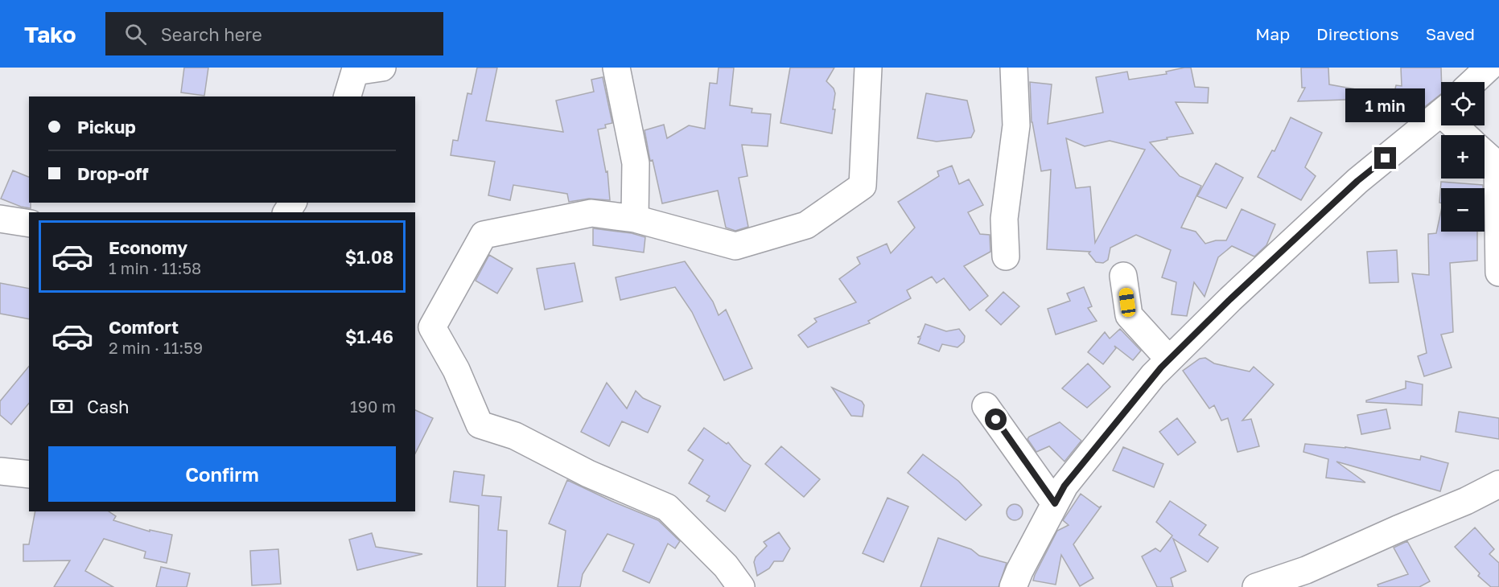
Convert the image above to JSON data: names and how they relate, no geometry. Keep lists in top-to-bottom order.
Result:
{
  "page": {
    "header": "Tako",
    "search": "Search here",
    "nav": ["Map", "Directions", "Saved"],
    "map_buttons": ["+", "−"],
    "bubble": "1 min",
    "banner": ["Pickup", "Drop-off"],
    "list": [
      {
        "name": "Economy",
        "note": "1 min · 11:58",
        "value": "$1.08"
      },
      {
        "name": "Comfort",
        "note": "2 min · 11:59",
        "value": "$1.46"
      }
    ],
    "pay": ["Cash", "190 m"],
    "buttons": "Confirm"
  }
}
